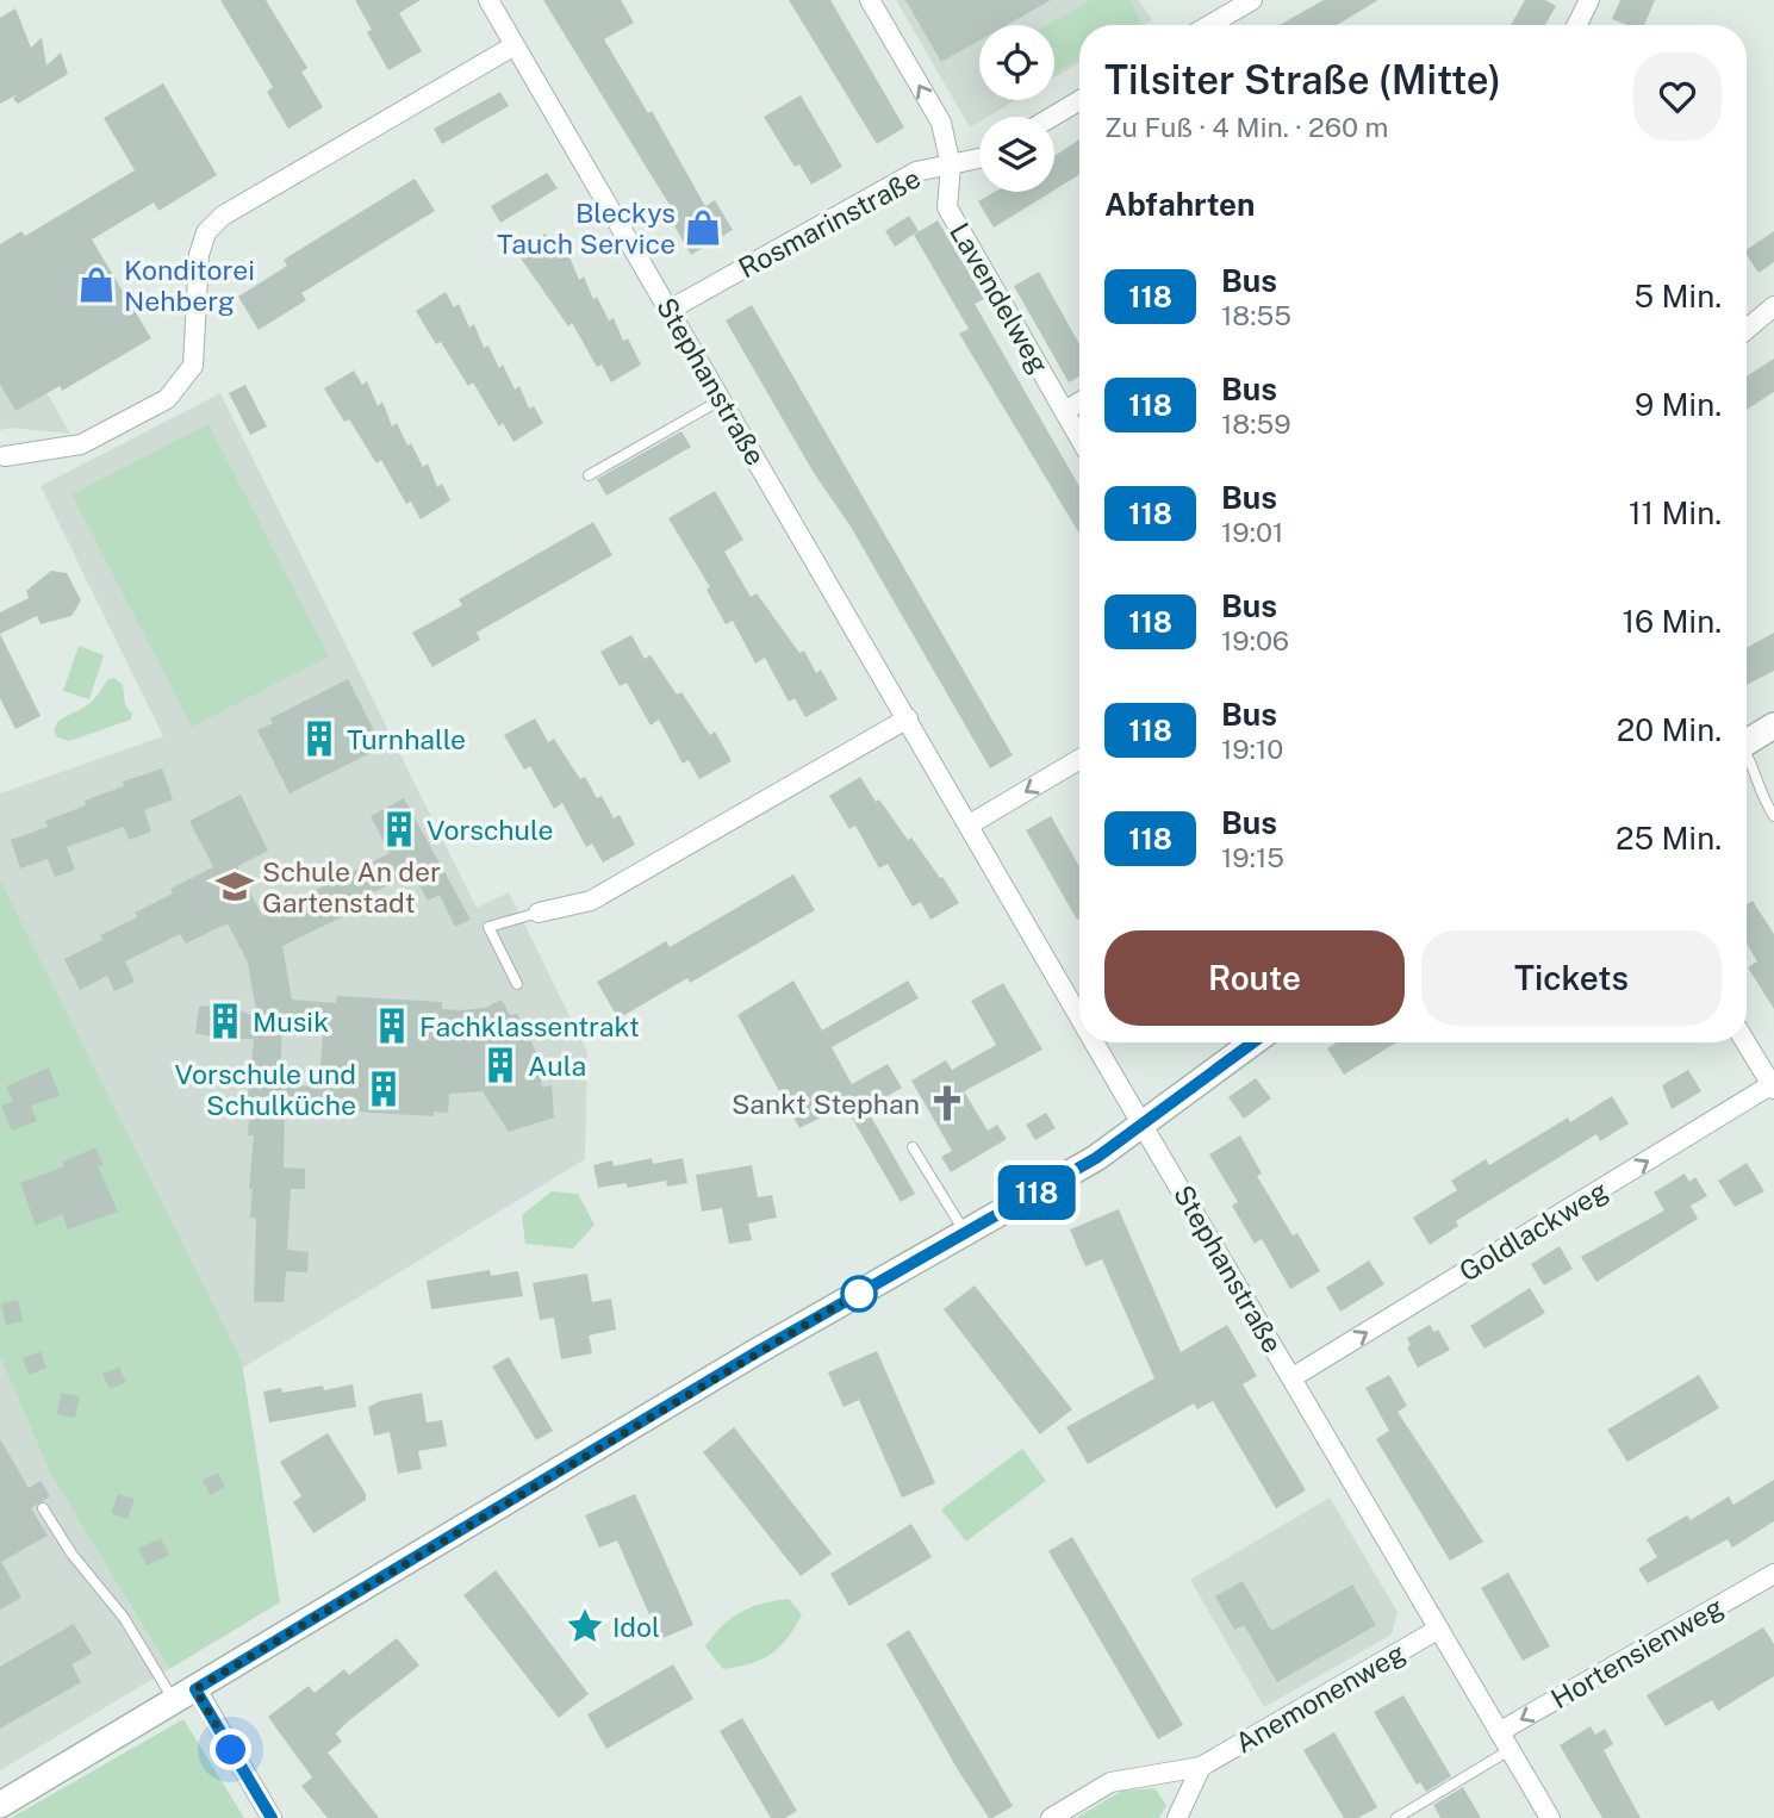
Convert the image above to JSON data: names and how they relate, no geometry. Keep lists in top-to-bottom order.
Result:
{
  "streets": {
    "street": [
      "Rosmarinstraße",
      "Lavendelweg",
      "Stephanstraße",
      "Goldlackweg",
      "Hortensienweg",
      "Anemonenweg"
    ]
  },
  "crossings": [
    ["Rosmarinstraße", "Lavendelweg"],
    ["Rosmarinstraße", "Stephanstraße"],
    ["Stephanstraße", "Goldlackweg"],
    ["Stephanstraße", "Hortensienweg"],
    ["Stephanstraße", "Anemonenweg"]
  ],
  "one_way": ["Lavendelweg", "Goldlackweg", "Hortensienweg"],
  "places": {
    "shop": ["Bleckys Tauch Service", "Konditorei Nehberg"],
    "building": [
      "Turnhalle",
      "Vorschule",
      "Musik",
      "Fachklassentrakt",
      "Aula",
      "Vorschule und Schulküche"
    ],
    "school or university": ["Schule An der Gartenstadt"],
    "church": ["Sankt Stephan"],
    "place": ["Idol"]
  },
  "lines": ["bus line 118"],
  "page": {
    "on_map": "118",
    "heading": [
      ["Tilsiter Straße (Mitte)", "Zu Fuß · 4 Min. · 260 m"],
      "Abfahrten"
    ],
    "list": [
      {
        "mark": "118",
        "name": "Bus",
        "note": "18:55",
        "value": "5 Min."
      },
      {
        "mark": "118",
        "name": "Bus",
        "note": "18:59",
        "value": "9 Min."
      },
      {
        "mark": "118",
        "name": "Bus",
        "note": "19:01",
        "value": "11 Min."
      },
      {
        "mark": "118",
        "name": "Bus",
        "note": "19:06",
        "value": "16 Min."
      },
      {
        "mark": "118",
        "name": "Bus",
        "note": "19:10",
        "value": "20 Min."
      },
      {
        "mark": "118",
        "name": "Bus",
        "note": "19:15",
        "value": "25 Min."
      }
    ],
    "buttons": ["Route", "Tickets"]
  }
}
